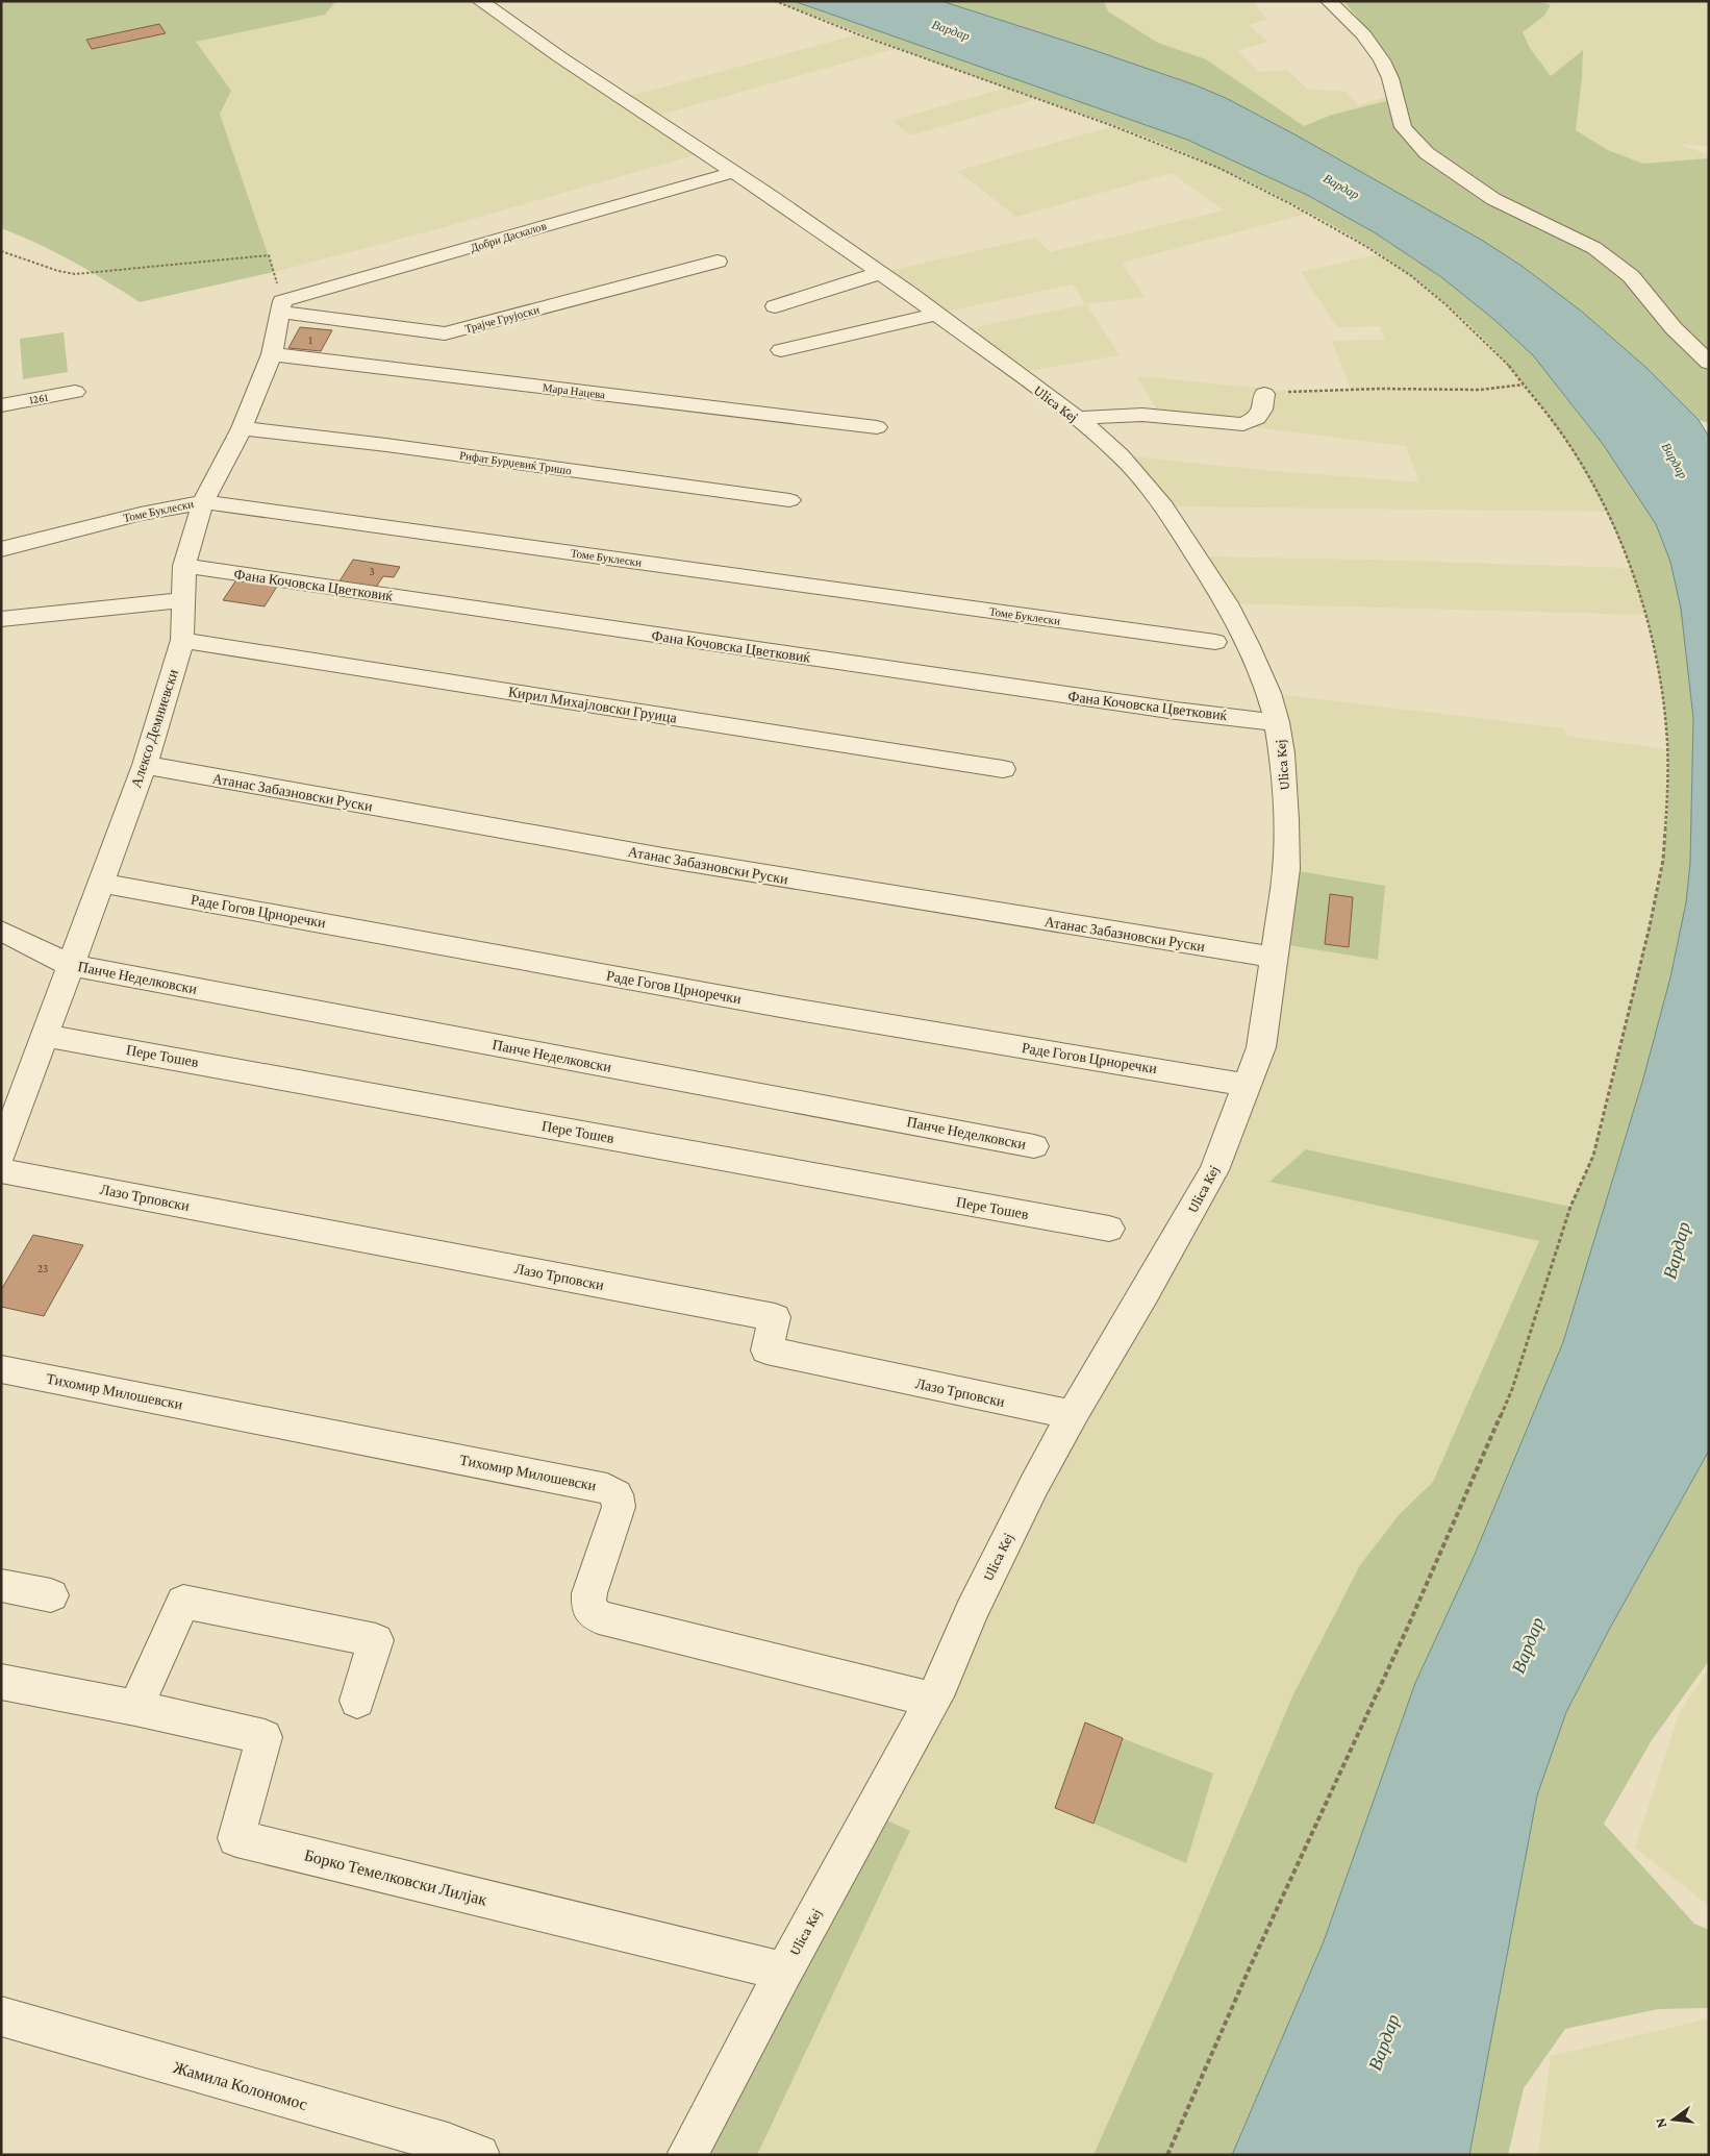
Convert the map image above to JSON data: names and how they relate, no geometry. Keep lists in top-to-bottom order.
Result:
{
  "streets": {
    "street": [
      "Добри Даскалов",
      "Трајче Грујоски",
      "Мара Нацева",
      "1261",
      "Ulica Kej",
      "Рифат Бурџевиќ Тришо",
      "Томе Буклески",
      "Фана Кочовска Цветковиќ",
      "Кирил Михајловски Груица",
      "Алексо Демниевски",
      "Атанас Забазновски Руски",
      "Раде Гогов Црноречки",
      "Панче Неделковски",
      "Пере Тошев",
      "Лазо Трповски",
      "Тихомир Милошевски",
      "Борко Темелковски Лилјак",
      "Жамила Колономос"
    ]
  },
  "crossings": [
    ["Добри Даскалов", "Трајче Грујоски"],
    ["Добри Даскалов", "Ulica Kej"],
    ["Добри Даскалов", "Алексо Демниевски"],
    ["Трајче Грујоски", "Алексо Демниевски"],
    ["Мара Нацева", "Алексо Демниевски"],
    ["Ulica Kej", "Фана Кочовска Цветковиќ"],
    ["Ulica Kej", "Атанас Забазновски Руски"],
    ["Ulica Kej", "Раде Гогов Црноречки"],
    ["Ulica Kej", "Лазо Трповски"],
    ["Ulica Kej", "Тихомир Милошевски"],
    ["Ulica Kej", "Борко Темелковски Лилјак"],
    ["Рифат Бурџевиќ Тришо", "Алексо Демниевски"],
    ["Томе Буклески", "Алексо Демниевски"],
    ["Фана Кочовска Цветковиќ", "Алексо Демниевски"],
    ["Кирил Михајловски Груица", "Алексо Демниевски"],
    ["Алексо Демниевски", "Атанас Забазновски Руски"],
    ["Алексо Демниевски", "Раде Гогов Црноречки"],
    ["Алексо Демниевски", "Панче Неделковски"],
    ["Алексо Демниевски", "Пере Тошев"]
  ],
  "water": ["Вардар"],
  "house_numbers": ["1", "3", "23"],
  "north": "left"
}
